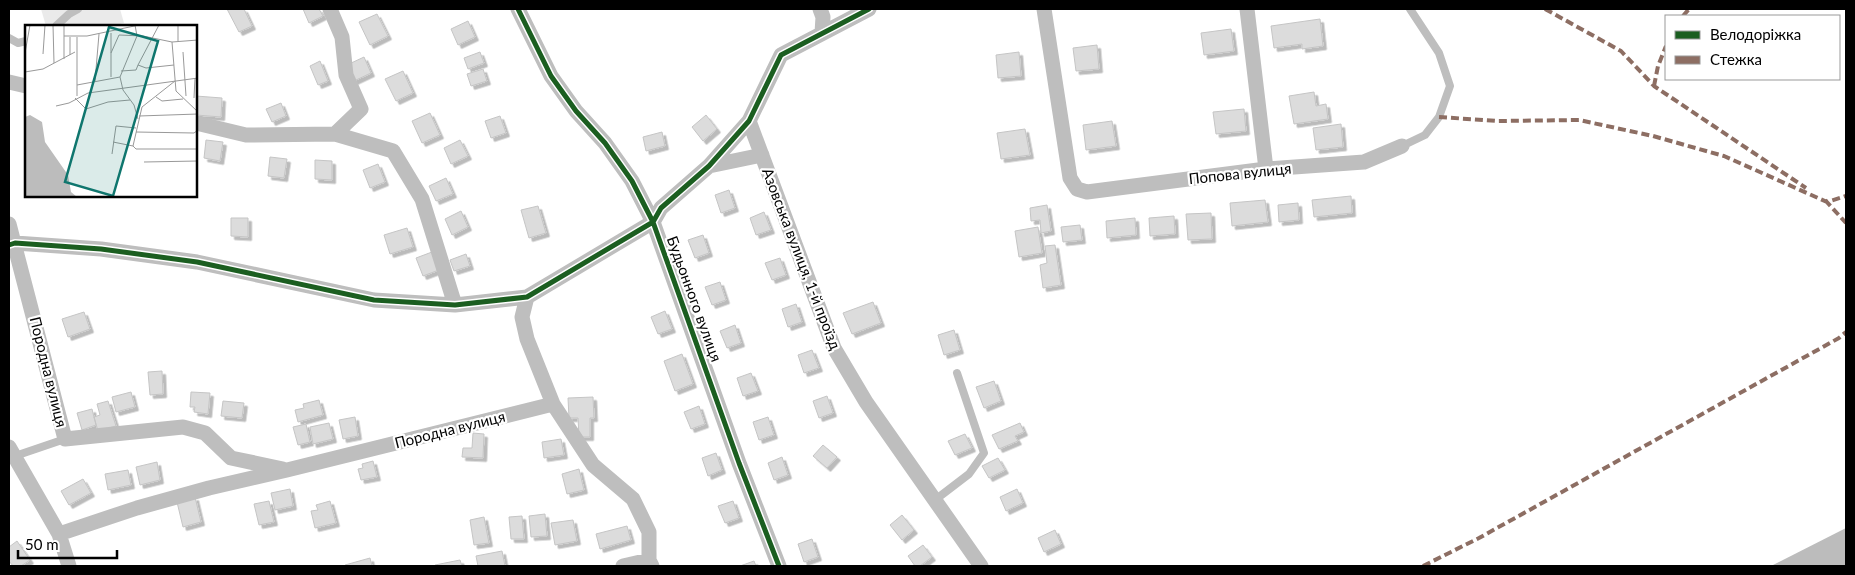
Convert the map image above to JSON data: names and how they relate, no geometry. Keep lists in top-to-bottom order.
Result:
{
  "streets": {
    "street": [
      "Попова вулиця",
      "Азовська вулиця, 1-й проїзд",
      "Будьонного вулиця",
      "Породна вулиця"
    ]
  },
  "legend": ["Велодоріжка", "Стежка"],
  "scale_bar": "50 m"
}
